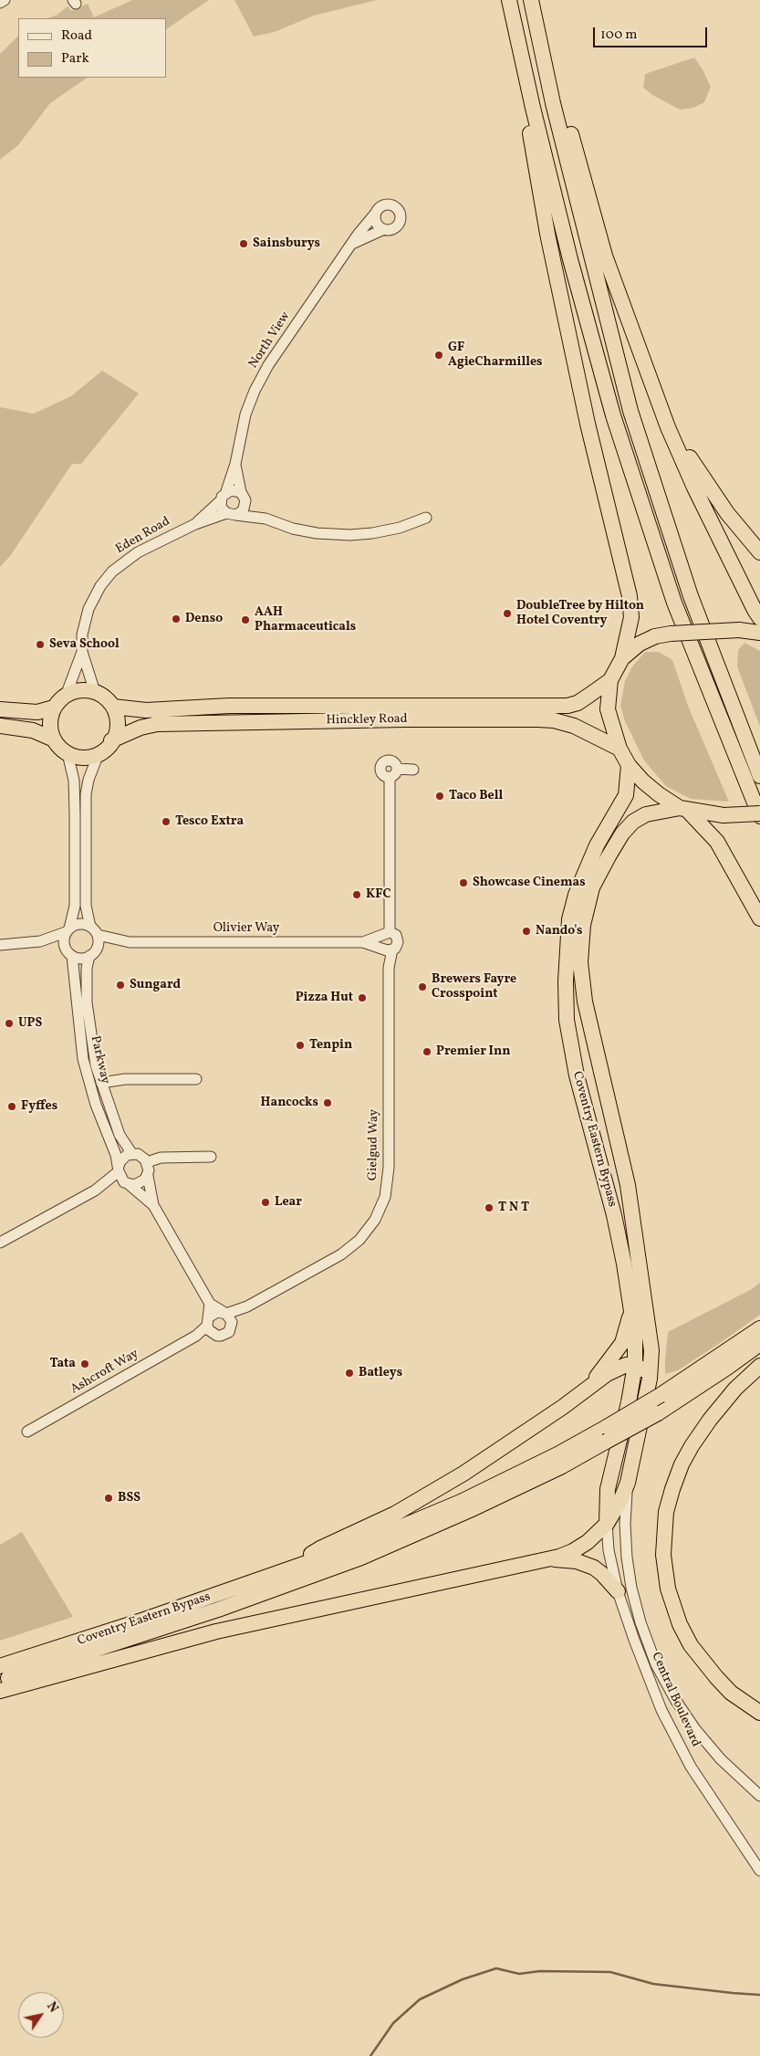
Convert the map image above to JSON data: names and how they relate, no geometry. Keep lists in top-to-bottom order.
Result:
{
  "streets": {
    "highway": ["Hinckley Road", "Coventry Eastern Bypass"],
    "street": [
      "North View",
      "Eden Road",
      "Olivier Way",
      "Parkway",
      "Gielgud Way",
      "Ashcroft Way",
      "Central Boulevard"
    ]
  },
  "crossings": [
    ["Eden Road", "Hinckley Road"],
    ["Olivier Way", "Parkway"],
    ["Olivier Way", "Gielgud Way"],
    ["Coventry Eastern Bypass", "Central Boulevard"],
    ["Gielgud Way", "Ashcroft Way"]
  ],
  "places": [
    "Sainsburys",
    "GF AgieCharmilles",
    "DoubleTree by Hilton Hotel Coventry",
    "Denso",
    "AAH Pharmaceuticals",
    "Seva School",
    "Taco Bell",
    "Tesco Extra",
    "Showcase Cinemas",
    "KFC",
    "Nando's",
    "Sungard",
    "Brewers Fayre Crosspoint",
    "Pizza Hut",
    "UPS",
    "Tenpin",
    "Premier Inn",
    "Hancocks",
    "Fyffes",
    "Lear",
    "T N T",
    "Tata",
    "Batleys",
    "BSS"
  ],
  "legend": ["Road", "Park"],
  "scale_bar": "100 m",
  "north": "top right"
}
